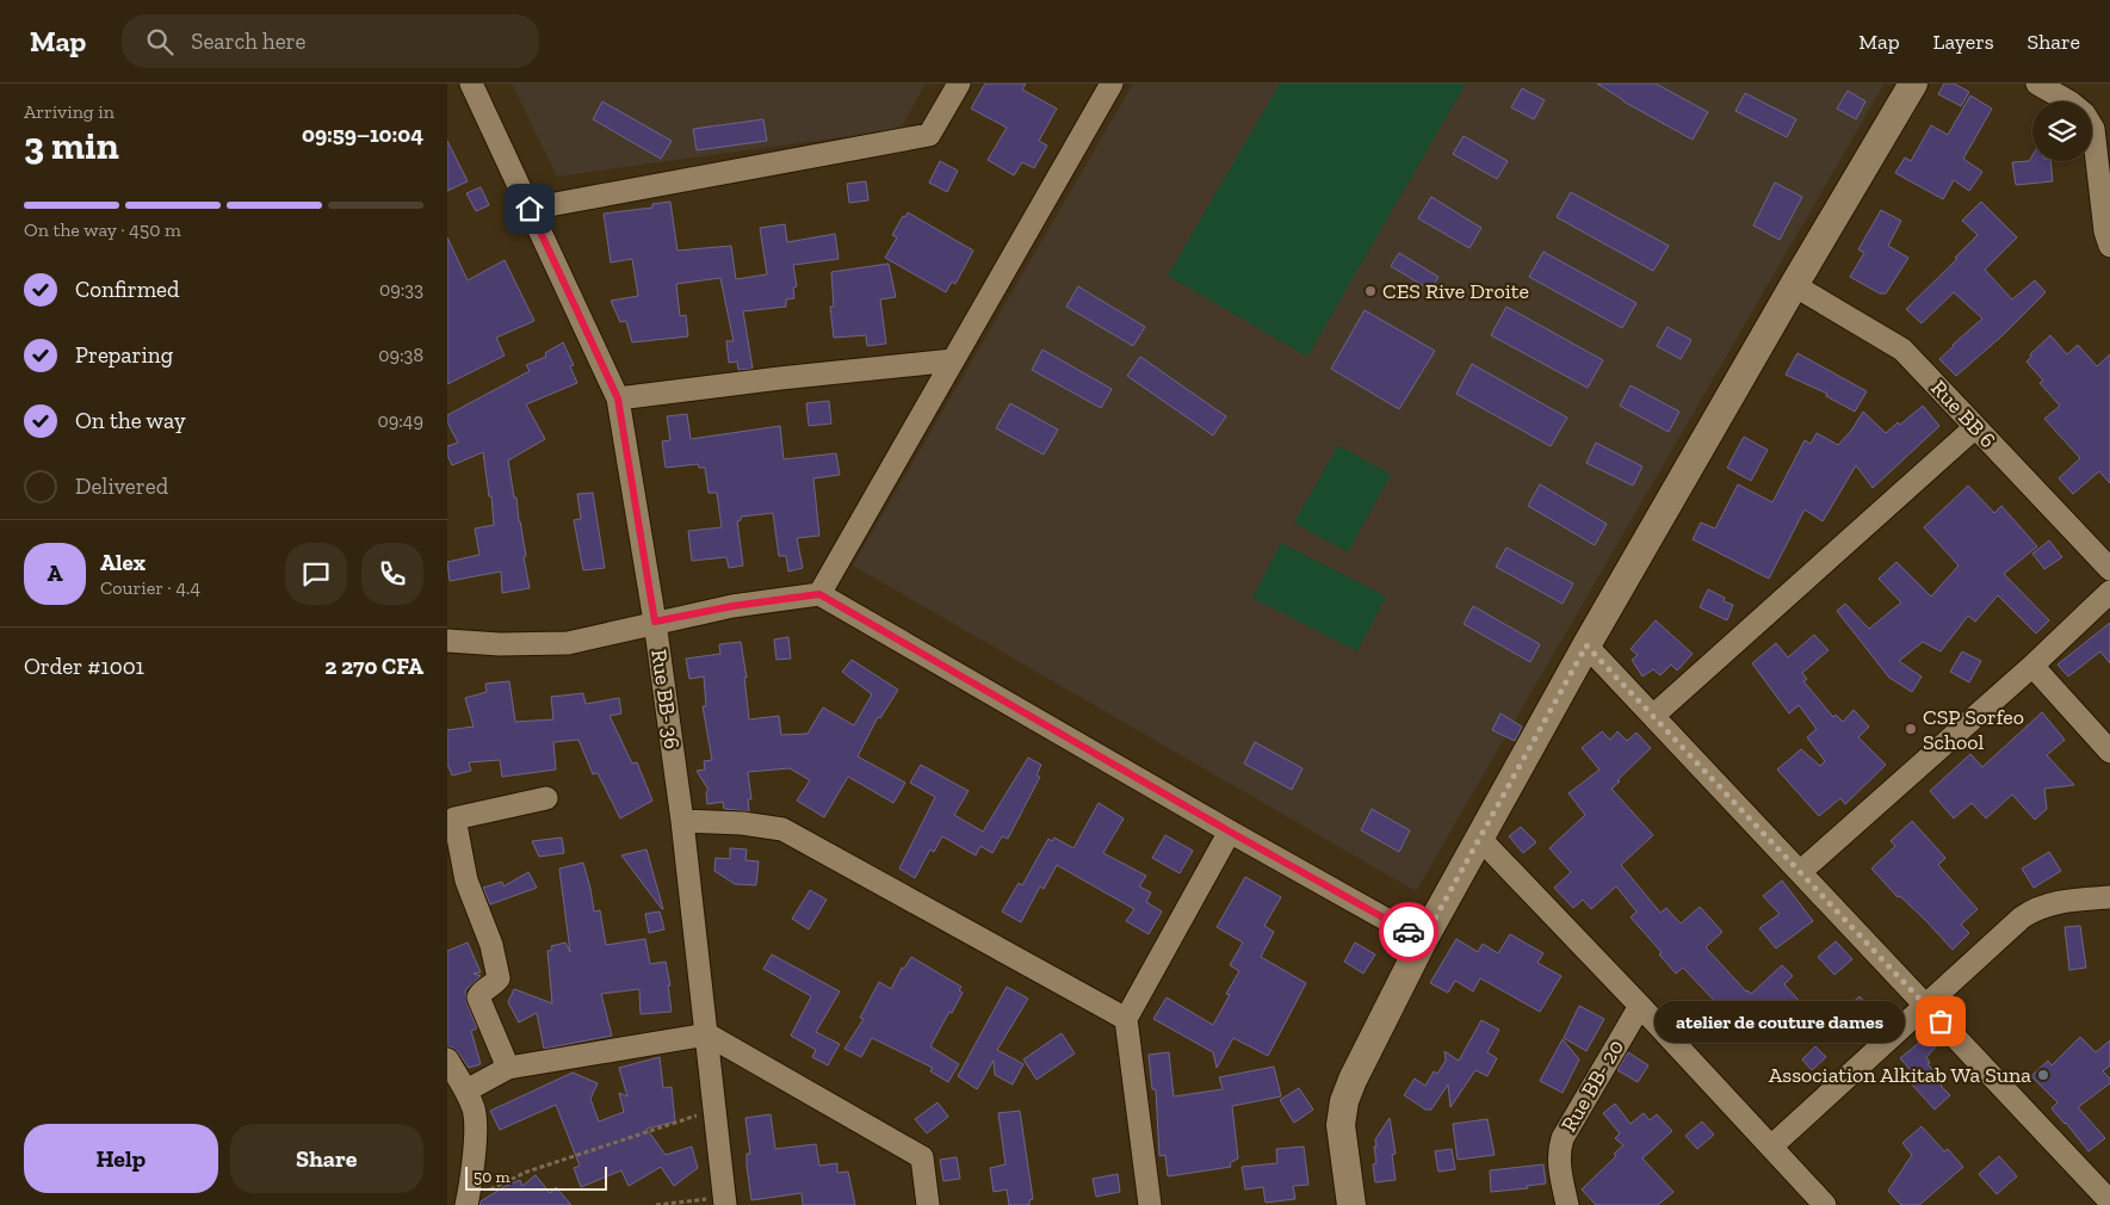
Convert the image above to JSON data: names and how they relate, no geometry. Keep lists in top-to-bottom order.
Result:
{
  "streets": {
    "street": ["Rue BB 6", "Rue BB- 36", "Rue BB- 20"]
  },
  "places": [
    "CES Rive Droite",
    "CSP Sorfeo School",
    "atelier de couture dames",
    "Association Alkitab Wa Suna"
  ],
  "scale_bar": "50 m",
  "page": {
    "header": "Map",
    "search": "Search here",
    "nav": ["Map", "Layers", "Share"],
    "heading": ["3 min", "Arriving in", "09:59–10:04"],
    "panel": [
      "Alex",
      "Courier · 4.4",
      "Order #1001",
      "2 270 CFA"
    ],
    "bar": "On the way · 450 m",
    "list": [
      ["Confirmed", "09:33"],
      ["Preparing", "09:38"],
      ["On the way", "09:49"],
      "Delivered"
    ],
    "round": "A",
    "bubble": "atelier de couture dames",
    "buttons": ["Help", "Share"],
    "scale": "50 m"
  }
}
